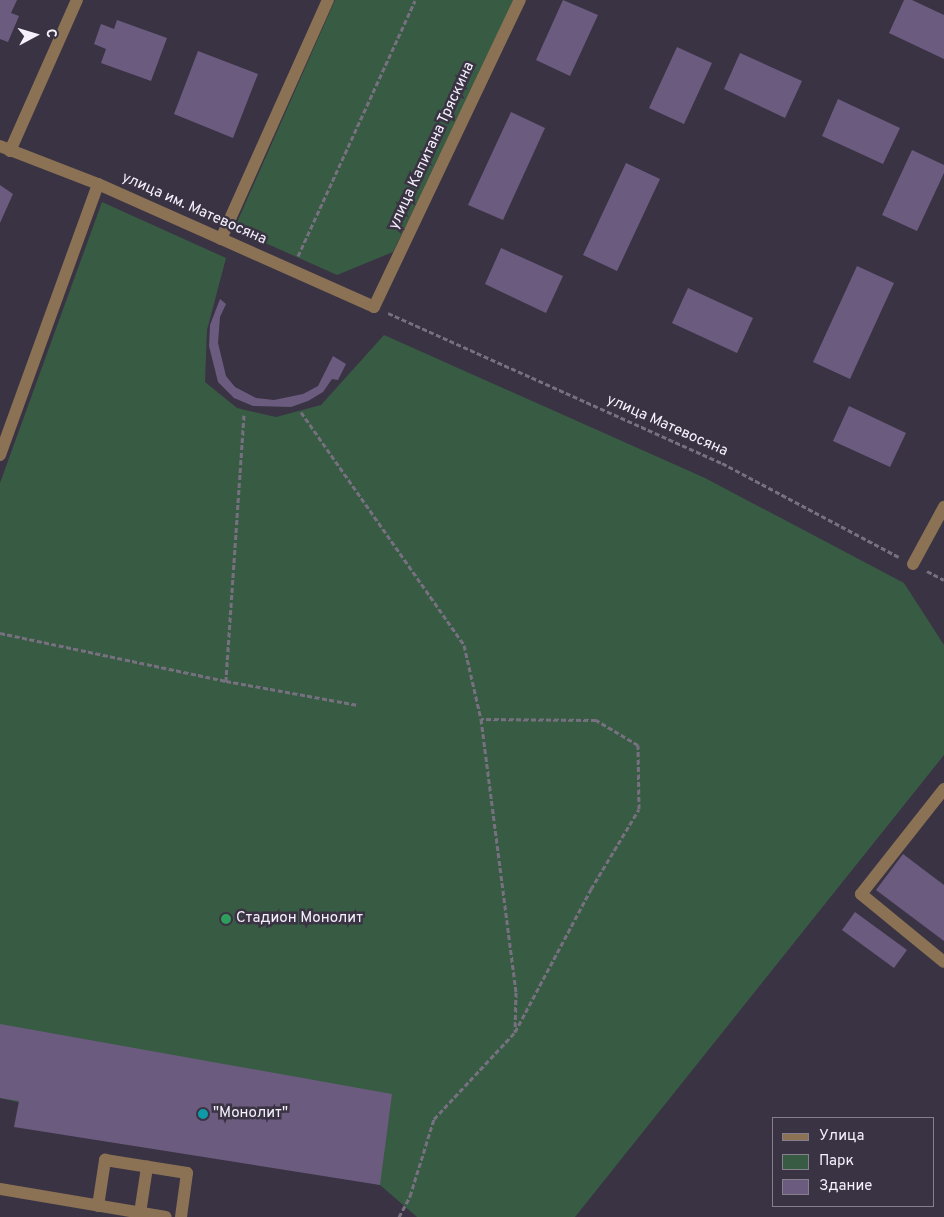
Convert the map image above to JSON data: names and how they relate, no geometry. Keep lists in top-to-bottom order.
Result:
{
  "streets": {
    "street": ["улица Капитана Тряскина", "улица им. Матевосяна"],
    "path": ["улица Матевосяна"]
  },
  "crossings": [
    ["улица Капитана Тряскина", "улица им. Матевосяна"],
    ["улица Капитана Тряскина", "улица Матевосяна"],
    ["улица им. Матевосяна", "улица Матевосяна"]
  ],
  "places": ["Стадион Монолит", "\"Монолит\""],
  "legend": ["Улица", "Парк", "Здание"],
  "north": "right"
}
